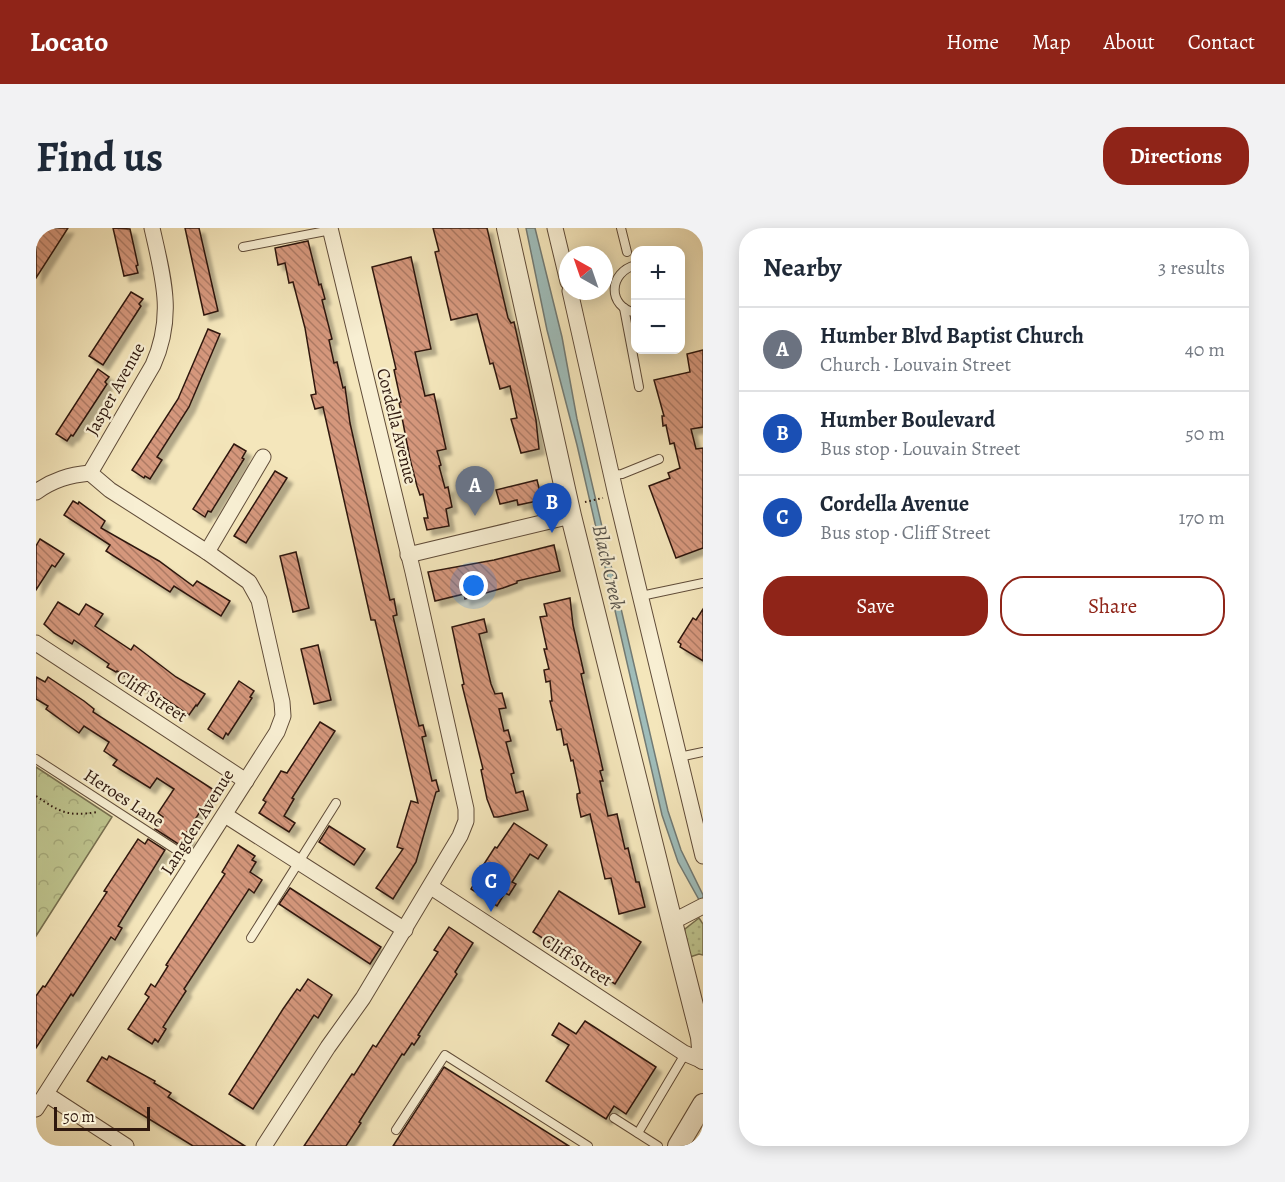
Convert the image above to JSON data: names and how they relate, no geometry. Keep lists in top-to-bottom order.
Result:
{
  "streets": {
    "street": [
      "Jasper Avenue",
      "Cordella Avenue",
      "Cliff Street",
      "Langden Avenue"
    ],
    "lane": ["Heroes Lane"]
  },
  "crossings": [
    ["Jasper Avenue", "Langden Avenue"],
    ["Cordella Avenue", "Cliff Street"],
    ["Cliff Street", "Langden Avenue"],
    ["Heroes Lane", "Langden Avenue"]
  ],
  "water": ["Black Creek"],
  "scale_bar": "50 m",
  "north": "top left",
  "page": {
    "header": "Locato",
    "nav": [
      "Home",
      "Map",
      "About",
      "Contact"
    ],
    "buttons": [
      "Directions",
      ["Save", "Share"]
    ],
    "title": "Find us",
    "heading": ["Nearby", "3 results"],
    "map_buttons": ["+", "−"],
    "list": [
      {
        "mark": "A",
        "name": "Humber Blvd Baptist Church",
        "note": "Church · Louvain Street",
        "value": "40 m"
      },
      {
        "mark": "B",
        "name": "Humber Boulevard",
        "note": "Bus stop · Louvain Street",
        "value": "50 m"
      },
      {
        "mark": "C",
        "name": "Cordella Avenue",
        "note": "Bus stop · Cliff Street",
        "value": "170 m"
      }
    ],
    "pins": ["A", "B", "C"],
    "scale": "50 m"
  }
}
